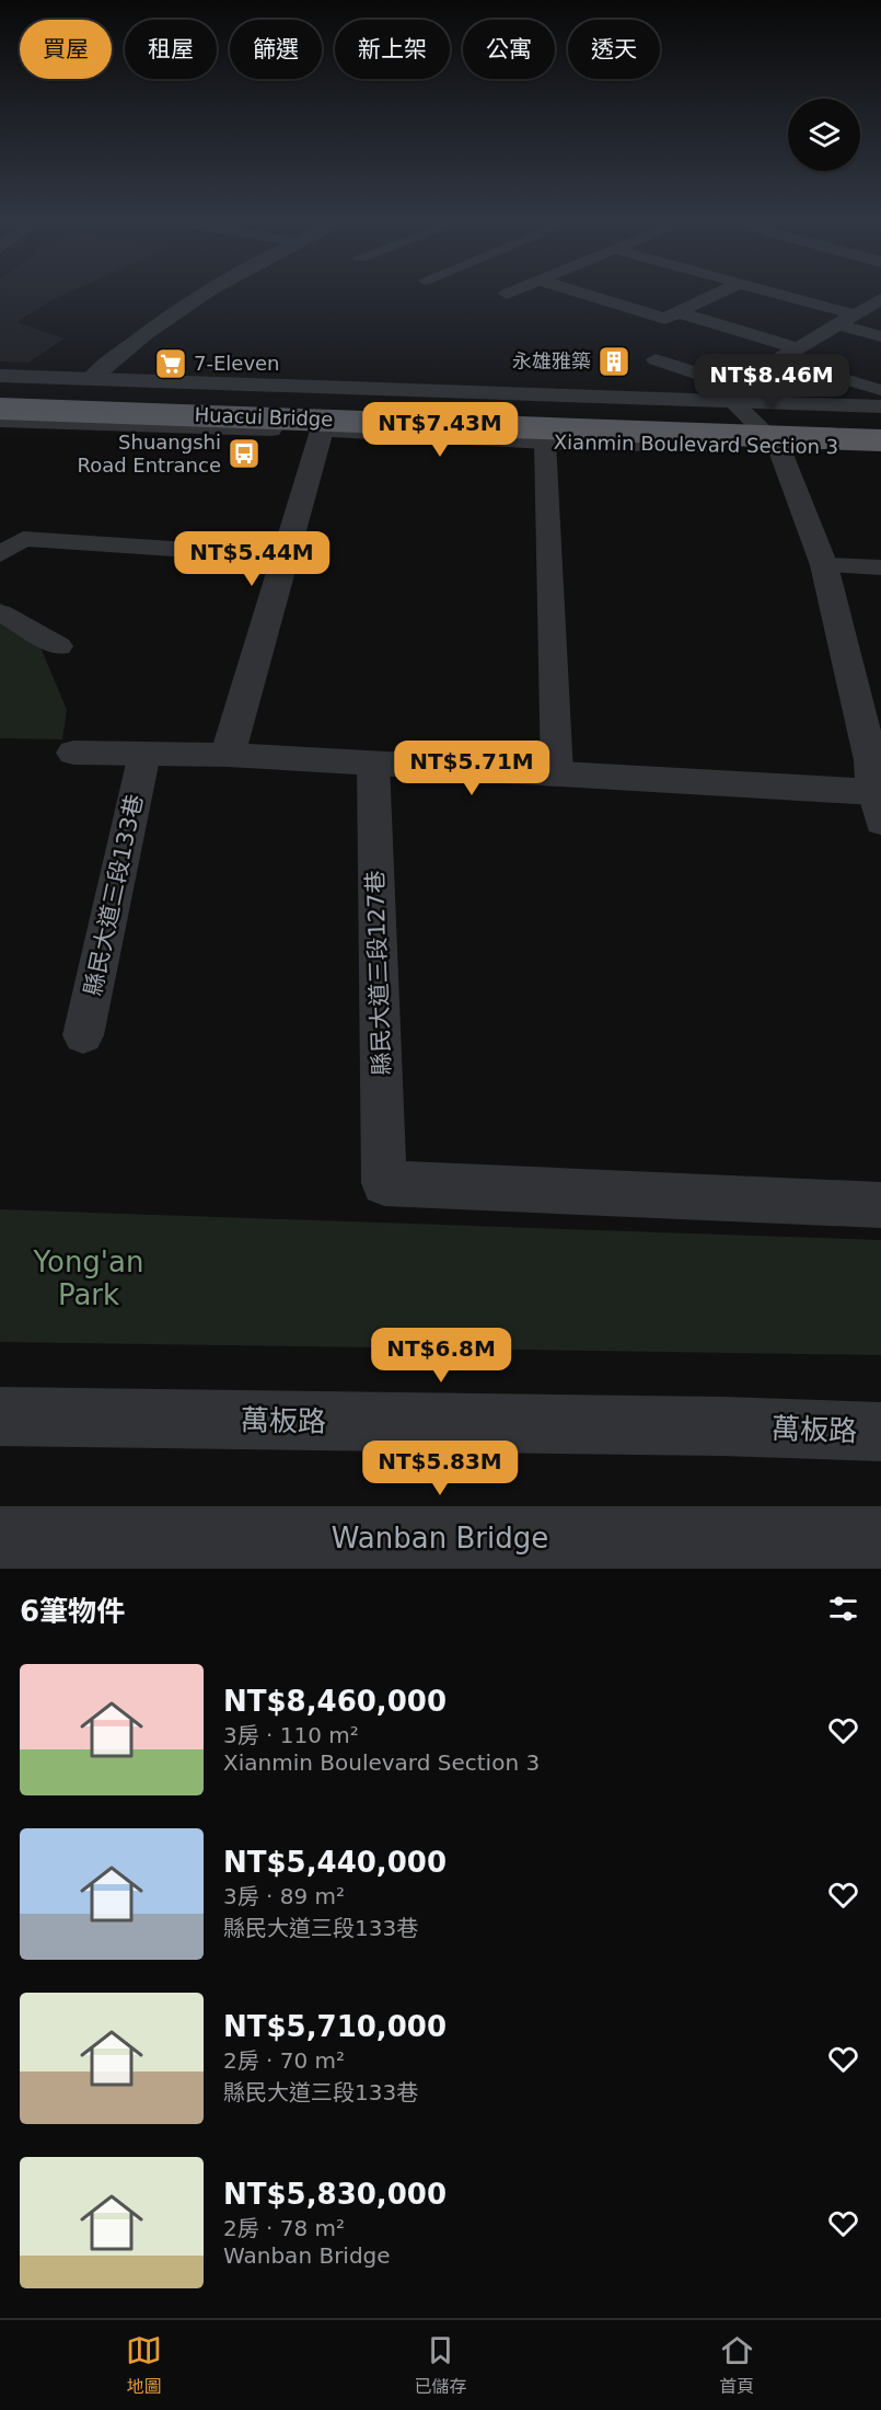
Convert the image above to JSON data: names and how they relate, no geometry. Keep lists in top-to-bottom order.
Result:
{
  "streets": {
    "highway": ["Huacui Bridge"],
    "street": ["Xianmin Boulevard Section 3", "萬板路", "Wanban Bridge"],
    "lane": ["縣民大道三段133巷", "縣民大道三段127巷"]
  },
  "crossings": [
    ["Huacui Bridge", "Xianmin Boulevard Section 3"]
  ],
  "parks": ["Yong'an Park"],
  "places": {
    "building": ["永雄雅築"],
    "supermarket": ["7-Eleven"],
    "bus stop": ["Shuangshi Road Entrance"]
  },
  "page": {
    "chip": [
      "買屋",
      "租屋",
      "篩選",
      "新上架",
      "公寓",
      "透天"
    ],
    "price": [
      "NT$8.46M",
      "NT$7.43M",
      "NT$5.44M",
      "NT$5.71M",
      "NT$6.8M",
      "NT$5.83M"
    ],
    "heading": "6筆物件",
    "list": [
      {
        "name": "NT$8,460,000",
        "note": "3房 · 110 m² · Xianmin Boulevard Section 3"
      },
      {
        "name": "NT$5,440,000",
        "note": "3房 · 89 m² · 縣民大道三段133巷"
      },
      {
        "name": "NT$5,710,000",
        "note": "2房 · 70 m² · 縣民大道三段133巷"
      },
      {
        "name": "NT$5,830,000",
        "note": "2房 · 78 m² · Wanban Bridge"
      }
    ],
    "tabs": ["地圖", "已儲存", "首頁"]
  }
}
